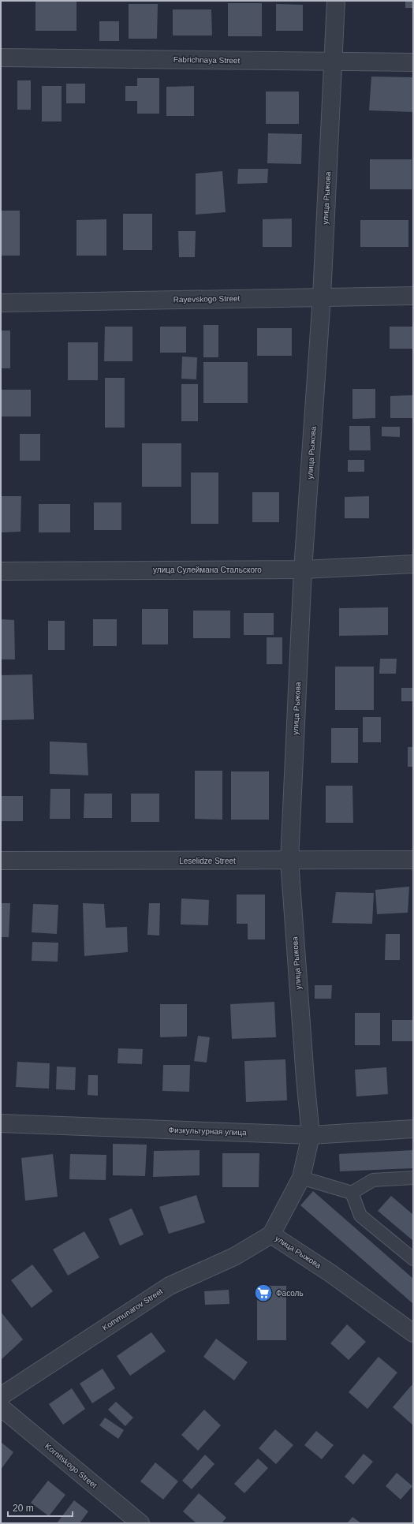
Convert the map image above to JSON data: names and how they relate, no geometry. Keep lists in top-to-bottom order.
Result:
{
  "streets": {
    "street": [
      "Fabrichnaya Street",
      "улица Рыжова",
      "Rayevskogo Street",
      "улица Сулеймана Стальского",
      "Leselidze Street",
      "Физкультурная улица",
      "Kommunarov Street",
      "Kornitskogo Street"
    ]
  },
  "crossings": [
    ["Fabrichnaya Street", "улица Рыжова"],
    ["улица Рыжова", "Rayevskogo Street"],
    ["улица Рыжова", "улица Сулеймана Стальского"],
    ["улица Рыжова", "Leselidze Street"],
    ["улица Рыжова", "Физкультурная улица"],
    ["улица Рыжова", "Kommunarov Street"]
  ],
  "places": {
    "supermarket": ["Фасоль"]
  },
  "scale_bar": "20 m"
}
